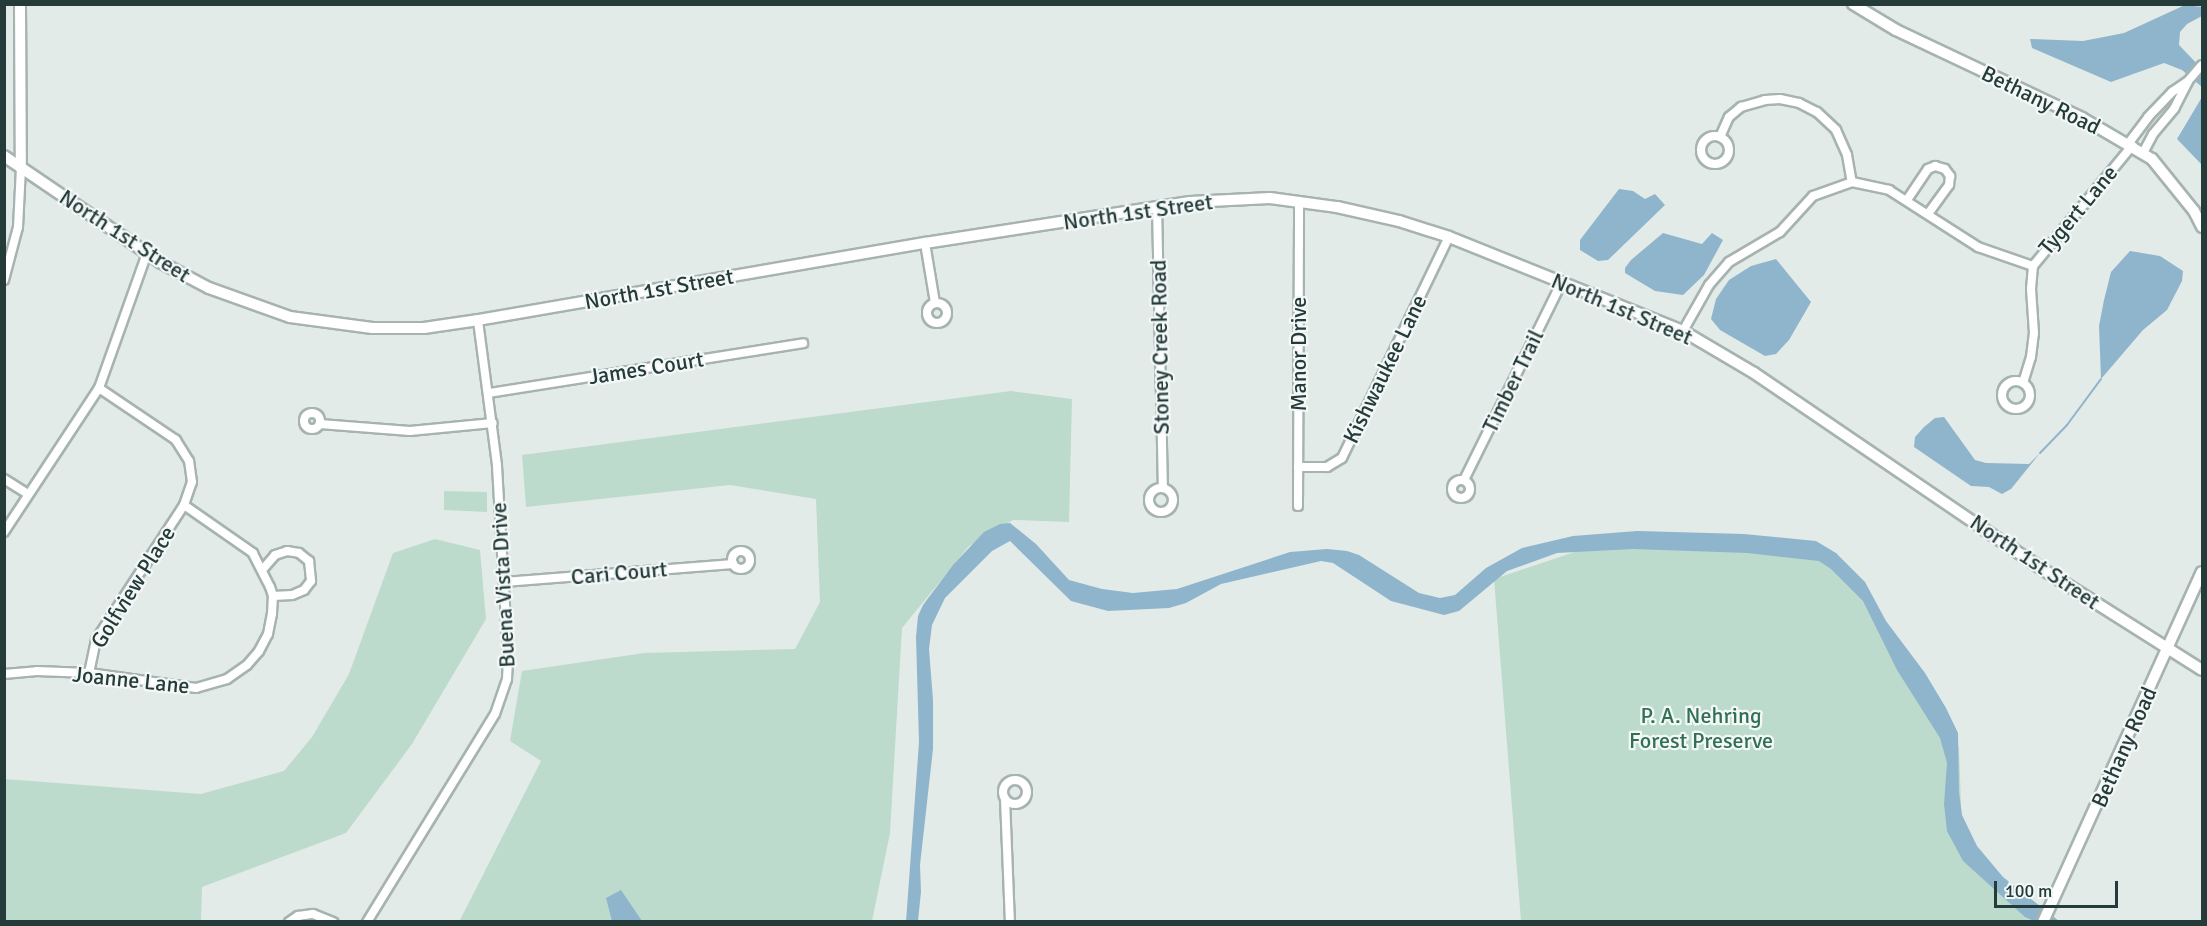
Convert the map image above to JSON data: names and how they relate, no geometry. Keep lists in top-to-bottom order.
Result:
{
  "streets": {
    "street": [
      "Bethany Road",
      "Tygert Lane",
      "North 1st Street",
      "Stoney Creek Road",
      "Manor Drive",
      "James Court",
      "Kishwaukee Lane",
      "Timber Trail",
      "Cari Court",
      "Buena Vista Drive",
      "Golfview Place",
      "Joanne Lane"
    ]
  },
  "crossings": [
    ["Bethany Road", "Tygert Lane"],
    ["Bethany Road", "North 1st Street"],
    ["North 1st Street", "Stoney Creek Road"],
    ["North 1st Street", "Manor Drive"],
    ["North 1st Street", "Kishwaukee Lane"],
    ["North 1st Street", "Timber Trail"],
    ["North 1st Street", "Buena Vista Drive"],
    ["Manor Drive", "Kishwaukee Lane"],
    ["James Court", "Buena Vista Drive"],
    ["Cari Court", "Buena Vista Drive"],
    ["Golfview Place", "Joanne Lane"]
  ],
  "parks": ["P. A. Nehring Forest Preserve"],
  "scale_bar": "100 m"
}
